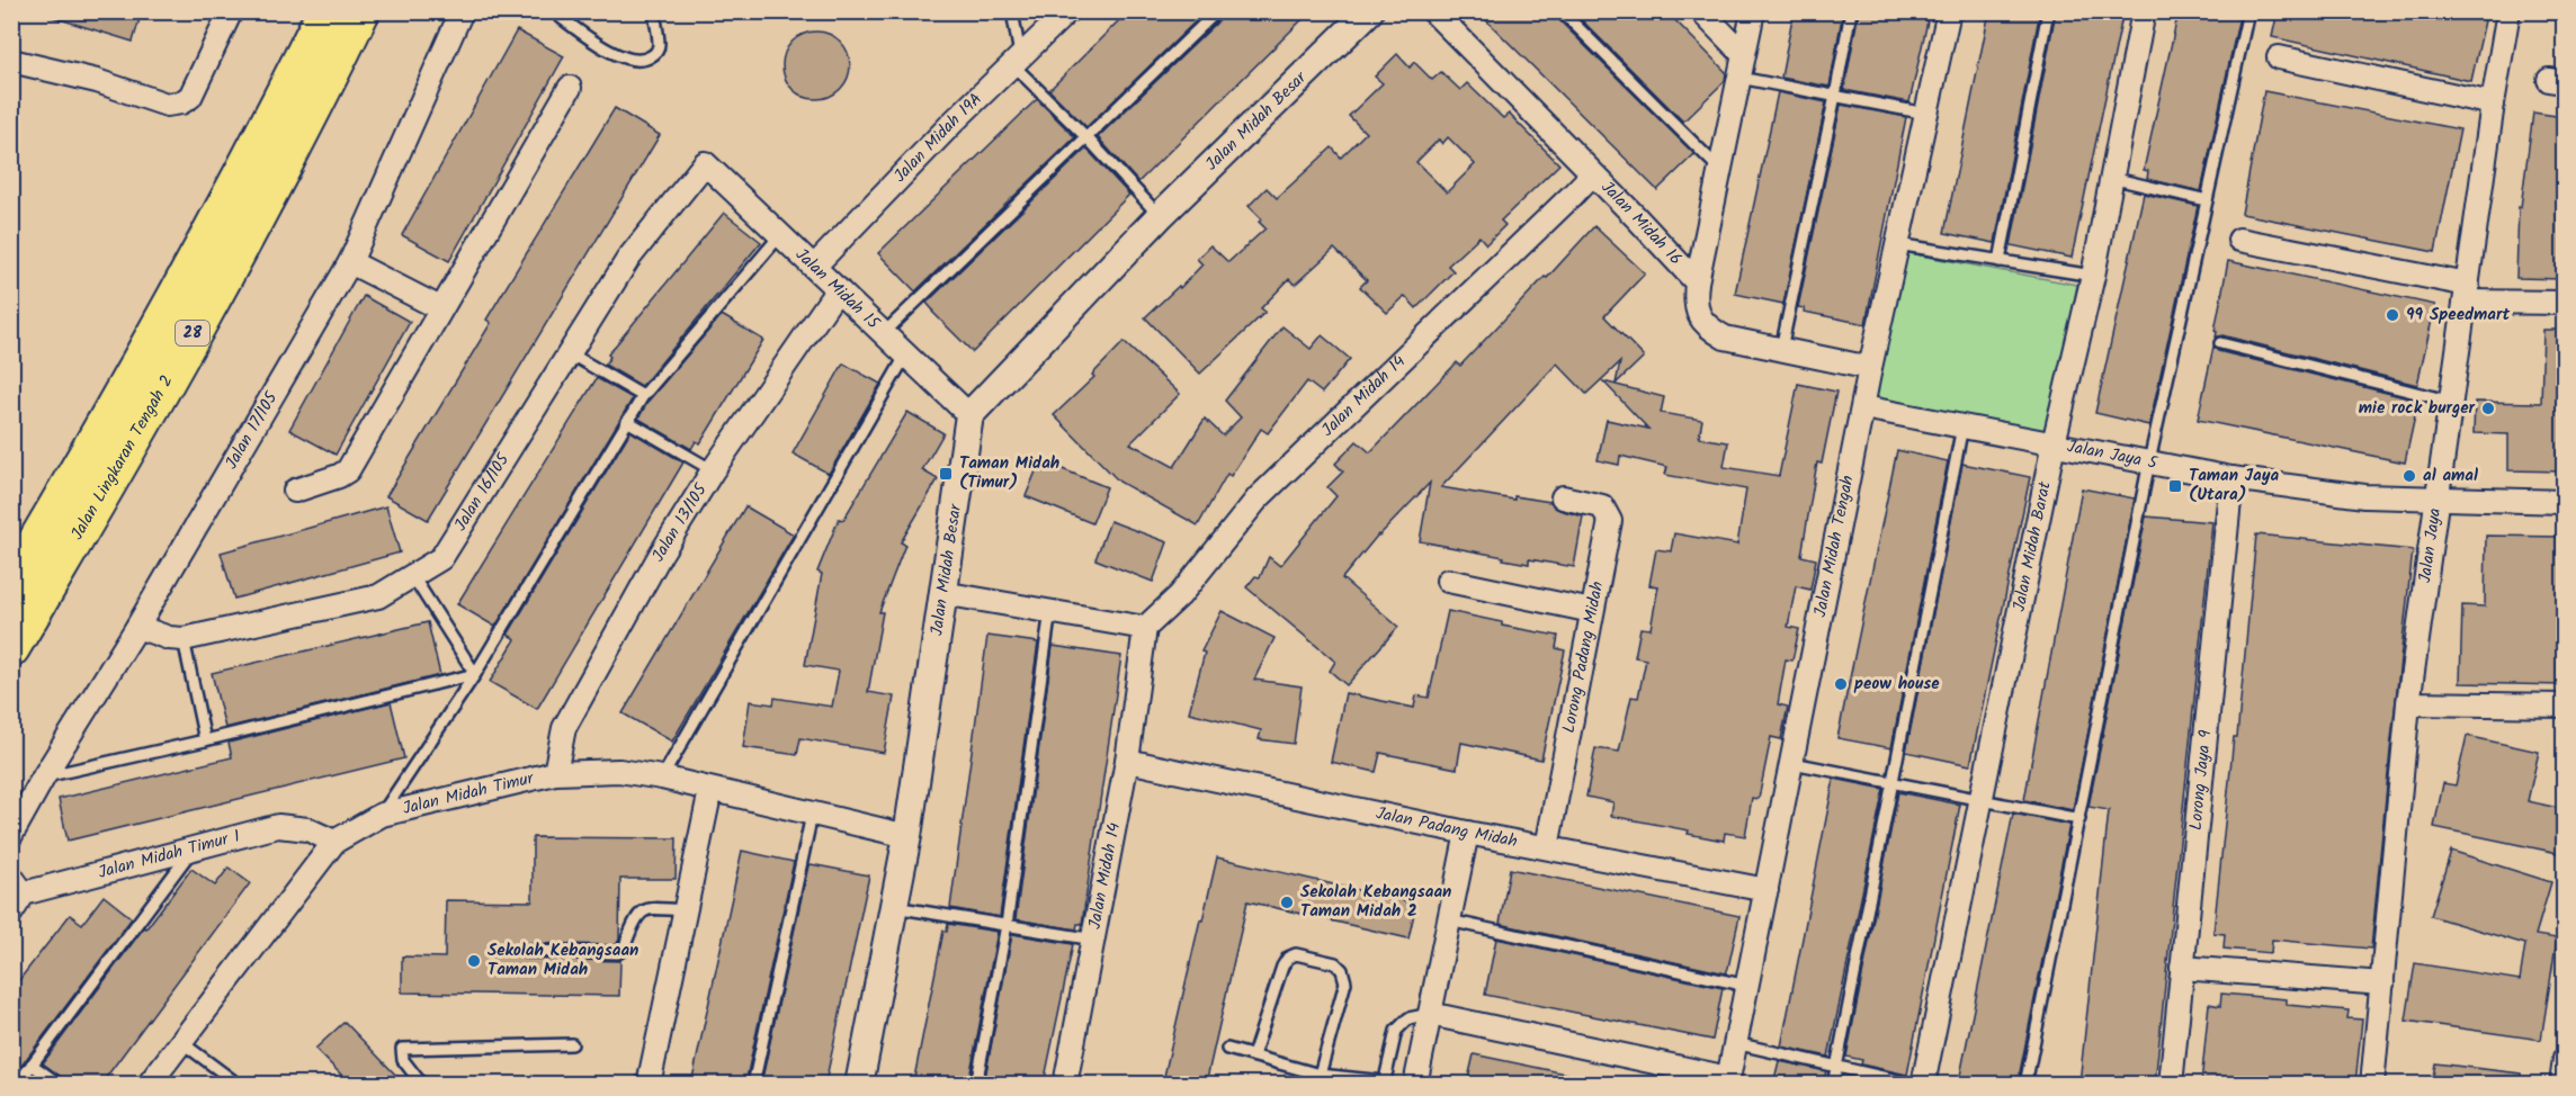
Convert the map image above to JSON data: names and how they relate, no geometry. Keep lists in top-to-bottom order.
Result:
{
  "streets": {
    "highway": ["28", "Jalan Lingkaran Tengah 2"],
    "street": [
      "Jalan Midah Besar",
      "Jalan Midah 19A",
      "Jalan Midah 16",
      "Jalan Midah 15",
      "Jalan Midah 14",
      "Jalan 17/105",
      "Jalan Jaya 5",
      "Jalan 16/105",
      "Jalan 13/105",
      "Jalan Jaya",
      "Jalan Midah Tengah",
      "Jalan Midah Barat",
      "Lorong Padang Midah",
      "Lorong Jaya 9",
      "Jalan Midah Timur",
      "Jalan Padang Midah",
      "Jalan Midah Timur 1"
    ]
  },
  "crossings": [
    ["Jalan Midah Besar", "Jalan Midah 15"],
    ["Jalan Midah Besar", "Jalan Midah Timur"],
    ["Jalan Midah 19A", "Jalan Midah 15"],
    ["Jalan Midah 16", "Jalan Midah 14"],
    ["Jalan Midah 15", "Jalan 16/105"],
    ["Jalan Midah 15", "Jalan 13/105"],
    ["Jalan Midah 14", "Jalan Padang Midah"],
    ["Jalan 17/105", "Jalan 16/105"],
    ["Jalan Jaya 5", "Jalan Jaya"],
    ["Jalan Jaya 5", "Jalan Midah Tengah"],
    ["Jalan Jaya 5", "Jalan Midah Barat"],
    ["Jalan Jaya 5", "Lorong Jaya 9"],
    ["Jalan 13/105", "Jalan Midah Timur"],
    ["Jalan Midah Tengah", "Jalan Padang Midah"],
    ["Lorong Padang Midah", "Jalan Padang Midah"],
    ["Jalan Midah Timur", "Jalan Midah Timur 1"]
  ],
  "places": {
    "other": [
      "99 Speedmart",
      "mie rock burger",
      "al amal",
      "peow house",
      "Sekolah Kebangsaan Taman Midah 2",
      "Sekolah Kebangsaan Taman Midah"
    ],
    "transit": ["Taman Midah (Timur)", "Taman Jaya (Utara)"]
  }
}
